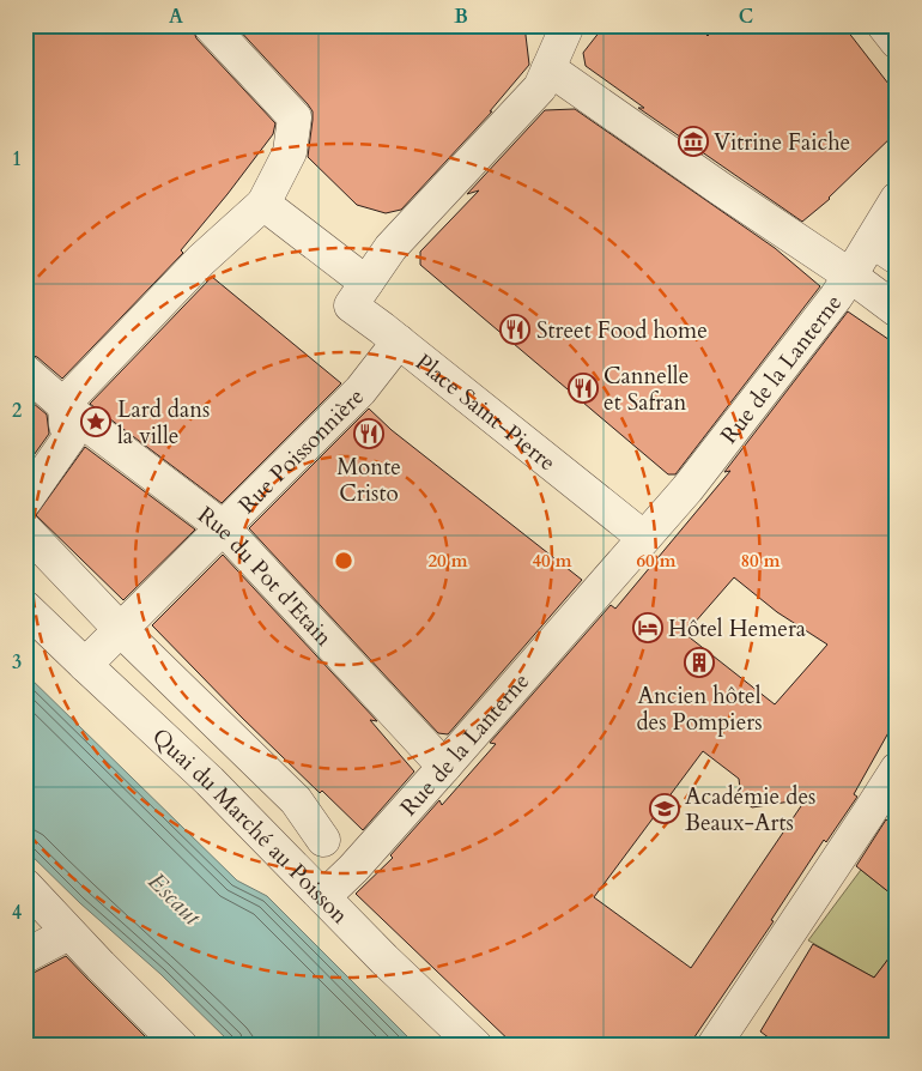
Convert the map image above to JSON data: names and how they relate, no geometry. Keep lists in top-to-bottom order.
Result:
{
  "streets": {
    "street": [
      "Rue de la Lanterne",
      "Place Saint-Pierre",
      "Rue Poissonnière",
      "Rue du Pot d'Etain",
      "Quai du Marché au Poisson"
    ]
  },
  "crossings": [
    ["Rue de la Lanterne", "Place Saint-Pierre"],
    ["Rue de la Lanterne", "Rue du Pot d'Etain"],
    ["Rue de la Lanterne", "Quai du Marché au Poisson"],
    ["Place Saint-Pierre", "Rue Poissonnière"],
    ["Rue Poissonnière", "Rue du Pot d'Etain"],
    ["Rue Poissonnière", "Quai du Marché au Poisson"]
  ],
  "water": ["Escaut"],
  "places": {
    "museum": ["Vitrine Faiche"],
    "restaurant": ["Street Food home", "Cannelle et Safran", "Monte Cristo"],
    "place": ["Lard dans la ville"],
    "hotel": ["Hôtel Hemera"],
    "building": ["Ancien hôtel des Pompiers"],
    "school or university": ["Académie des Beaux-Arts"]
  },
  "grid": {
    "columns": ["A", "B", "C"],
    "rows": [
      "1",
      "2",
      "3",
      "4"
    ]
  },
  "rings": [
    "20 m",
    "40 m",
    "60 m",
    "80 m"
  ]
}
